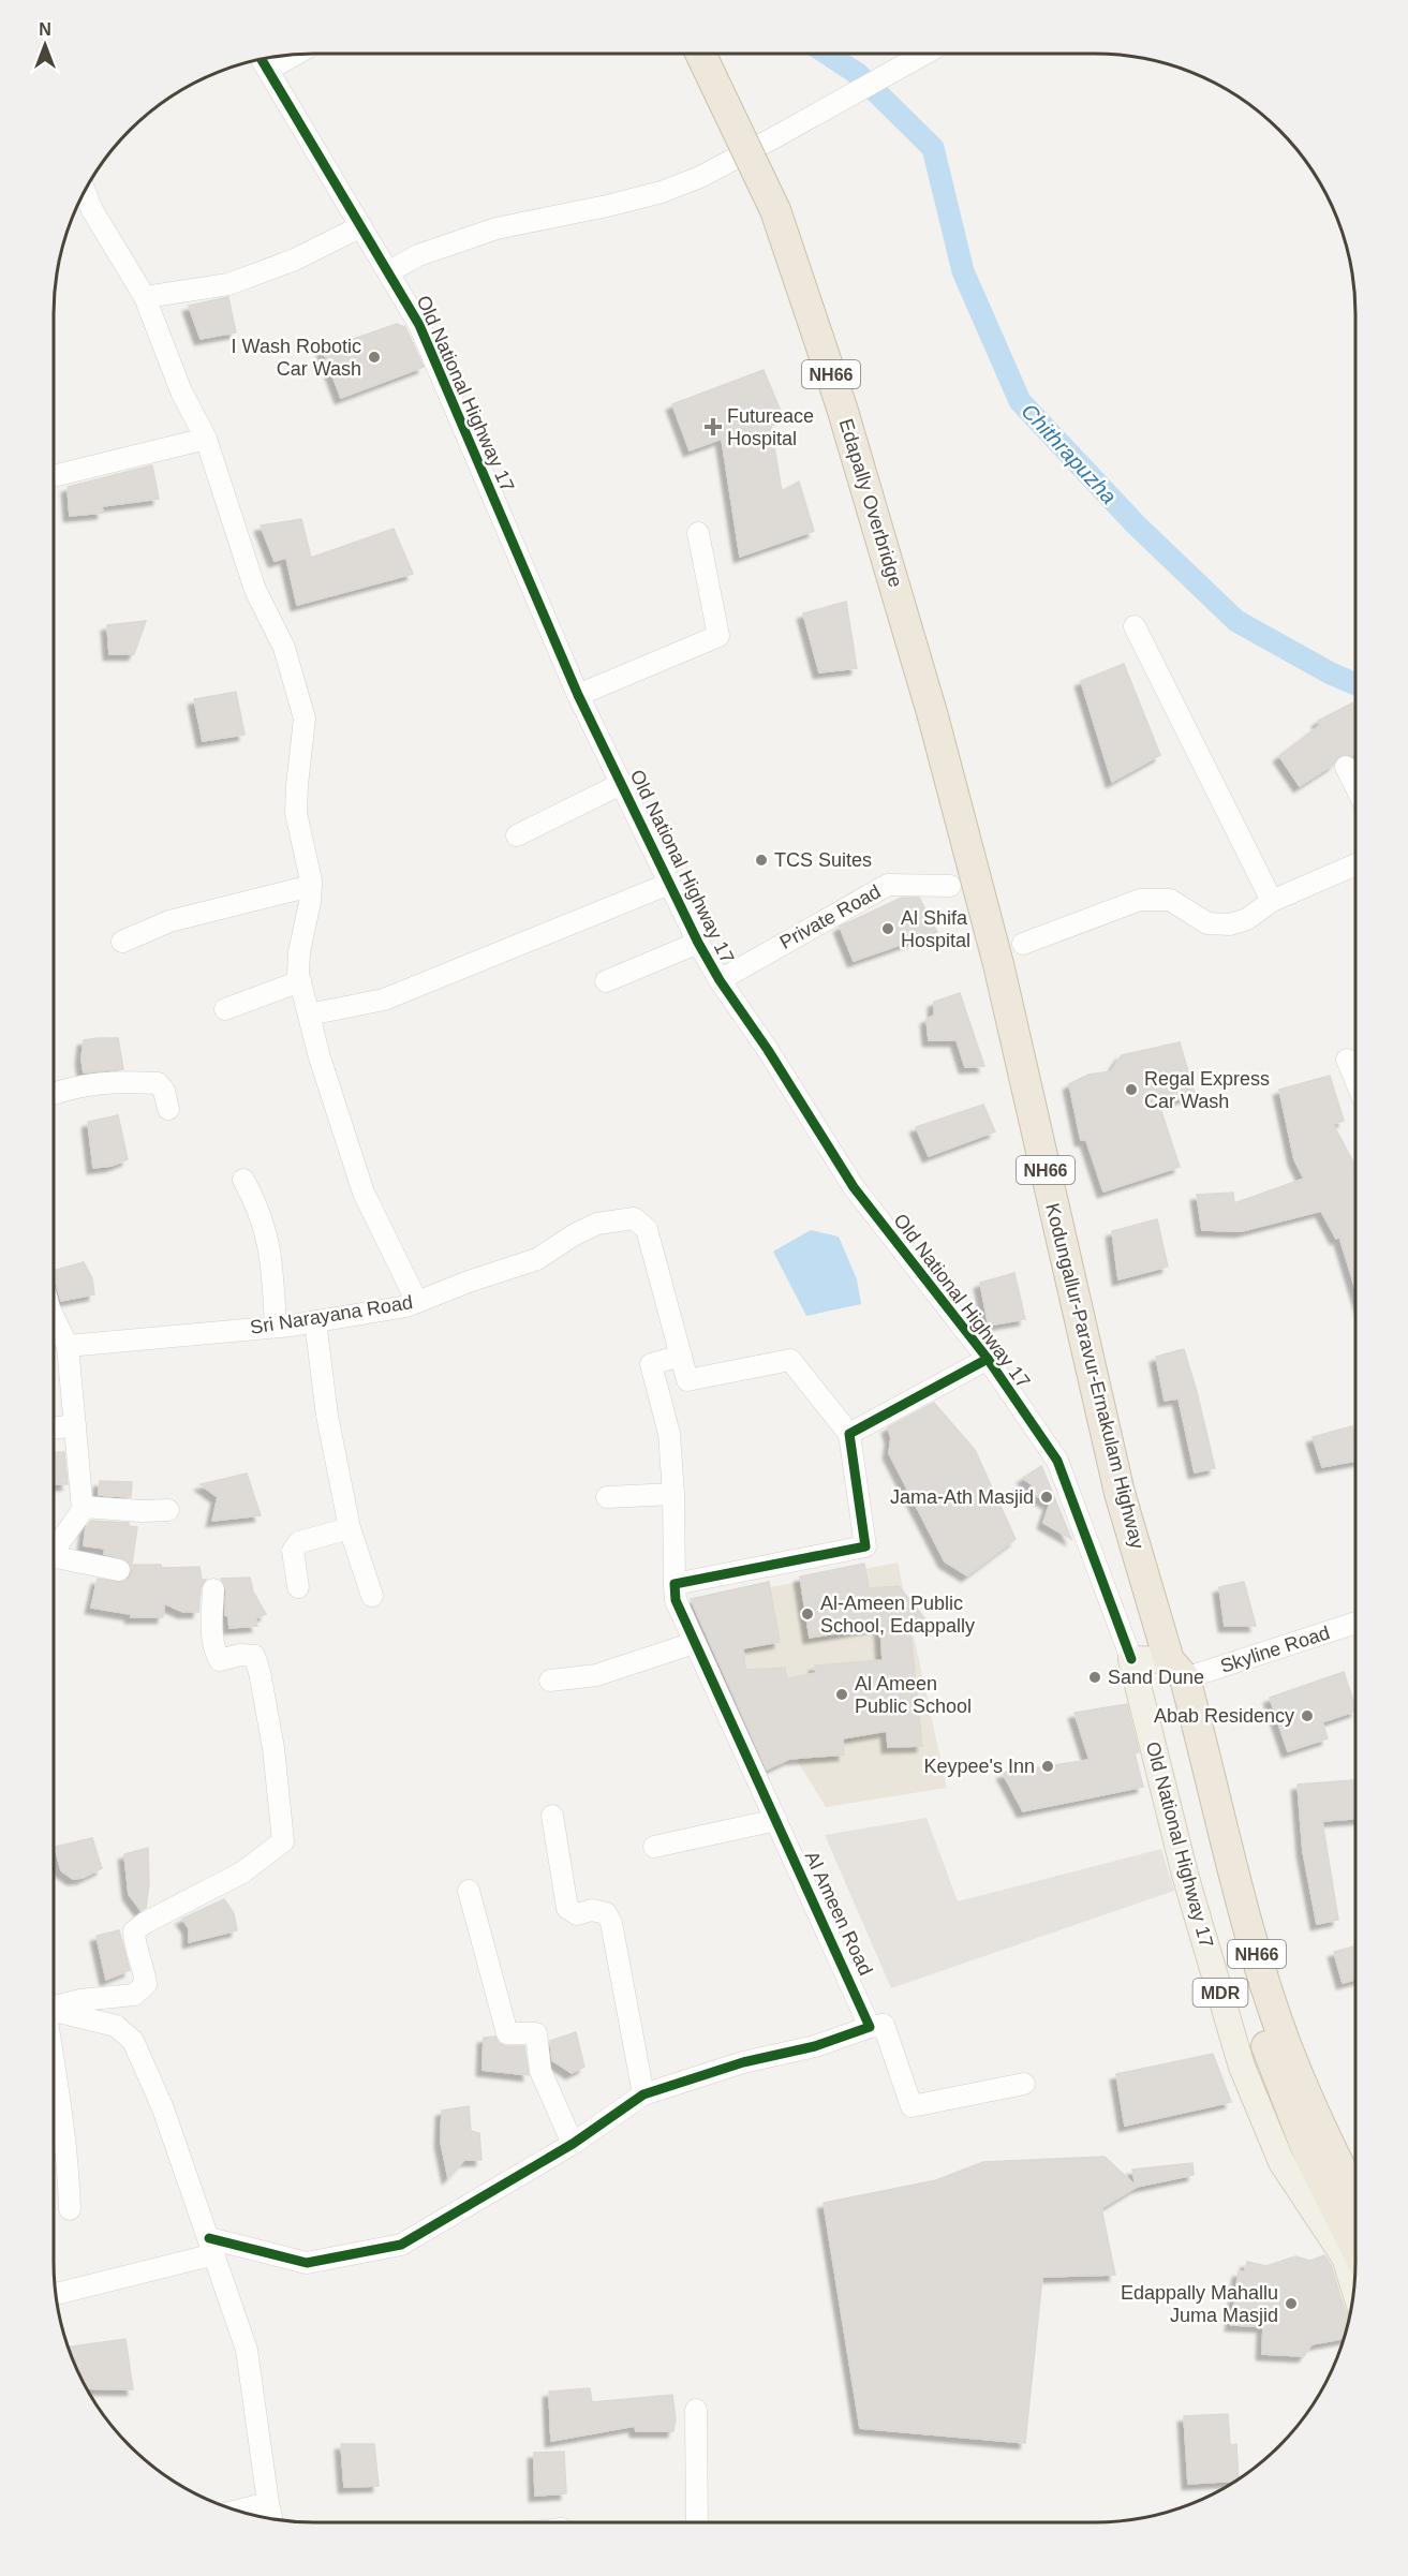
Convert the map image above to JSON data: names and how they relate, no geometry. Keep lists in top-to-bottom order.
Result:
{
  "streets": {
    "highway": ["NH66", "Edapally Overbridge", "Kodungallur-Paravur-Ernakulam Highway"],
    "main road": ["Old National Highway 17", "MDR"],
    "street": [
      "Private Road",
      "Sri Narayana Road",
      "Skyline Road",
      "Al Ameen Road"
    ]
  },
  "crossings": [
    ["Old National Highway 17", "Private Road"],
    ["Old National Highway 17", "Kodungallur-Paravur-Ernakulam Highway"],
    ["Edapally Overbridge", "Kodungallur-Paravur-Ernakulam Highway"],
    ["Sri Narayana Road", "Al Ameen Road"],
    ["Kodungallur-Paravur-Ernakulam Highway", "Skyline Road"]
  ],
  "water": ["Chithrapuzha"],
  "places": {
    "other": [
      "I Wash Robotic Car Wash",
      "TCS Suites",
      "Al Shifa Hospital",
      "Regal Express Car Wash",
      "Jama-Ath Masjid",
      "Al-Ameen Public School, Edappally",
      "Sand Dune",
      "Al Ameen Public School",
      "Abab Residency",
      "Keypee's Inn",
      "Edappally Mahallu Juma Masjid"
    ],
    "health": ["Futureace Hospital"]
  },
  "north": "top"
}
